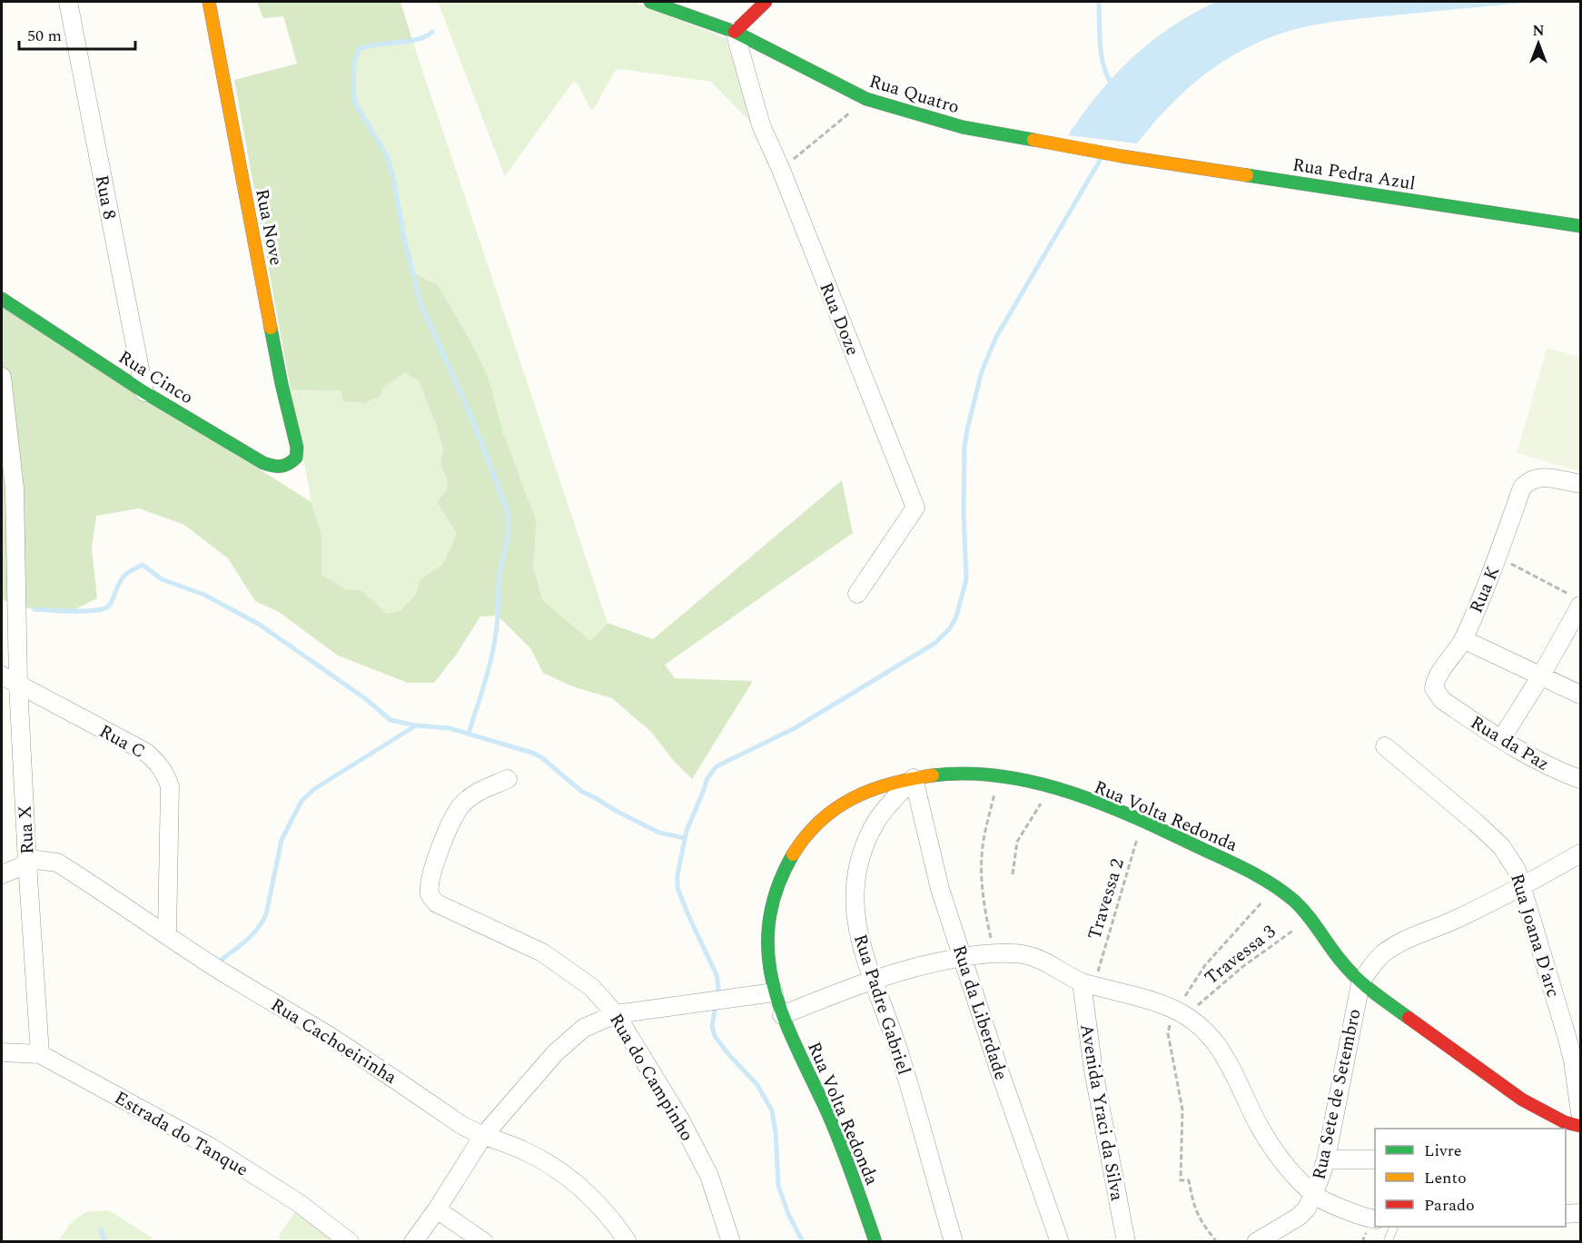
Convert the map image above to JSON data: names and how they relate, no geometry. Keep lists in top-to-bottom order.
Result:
{
  "streets": {
    "street": [
      "Rua Quatro",
      "Rua Pedra Azul",
      "Rua 8",
      "Rua Nove",
      "Rua Doze",
      "Rua Cinco",
      "Rua K",
      "Rua C",
      "Rua da Paz",
      "Rua Volta Redonda",
      "Rua X",
      "Rua Joana D'arc",
      "Rua Padre Gabriel",
      "Rua da Liberdade",
      "Rua Cachoeirinha",
      "Rua do Campinho",
      "Rua Sete de Setembro",
      "Avenida Yraci da Silva",
      "Estrada do Tanque"
    ],
    "path": ["Travessa 2", "Travessa 3"]
  },
  "crossings": [
    ["Rua Quatro", "Rua Pedra Azul"],
    ["Rua Quatro", "Rua Doze"],
    ["Rua 8", "Rua Cinco"],
    ["Rua Nove", "Rua Cinco"],
    ["Rua K", "Rua da Paz"],
    ["Rua C", "Rua X"],
    ["Rua C", "Rua Cachoeirinha"],
    ["Rua Volta Redonda", "Travessa 2"],
    ["Rua Volta Redonda", "Travessa 3"],
    ["Rua Volta Redonda", "Rua Padre Gabriel"],
    ["Rua Volta Redonda", "Rua da Liberdade"],
    ["Rua Volta Redonda", "Rua Sete de Setembro"],
    ["Rua X", "Rua Cachoeirinha"],
    ["Rua X", "Estrada do Tanque"],
    ["Travessa 2", "Avenida Yraci da Silva"],
    ["Rua Padre Gabriel", "Rua da Liberdade"]
  ],
  "legend": ["Livre", "Lento", "Parado"],
  "scale_bar": "50 m",
  "north": "top"
}
